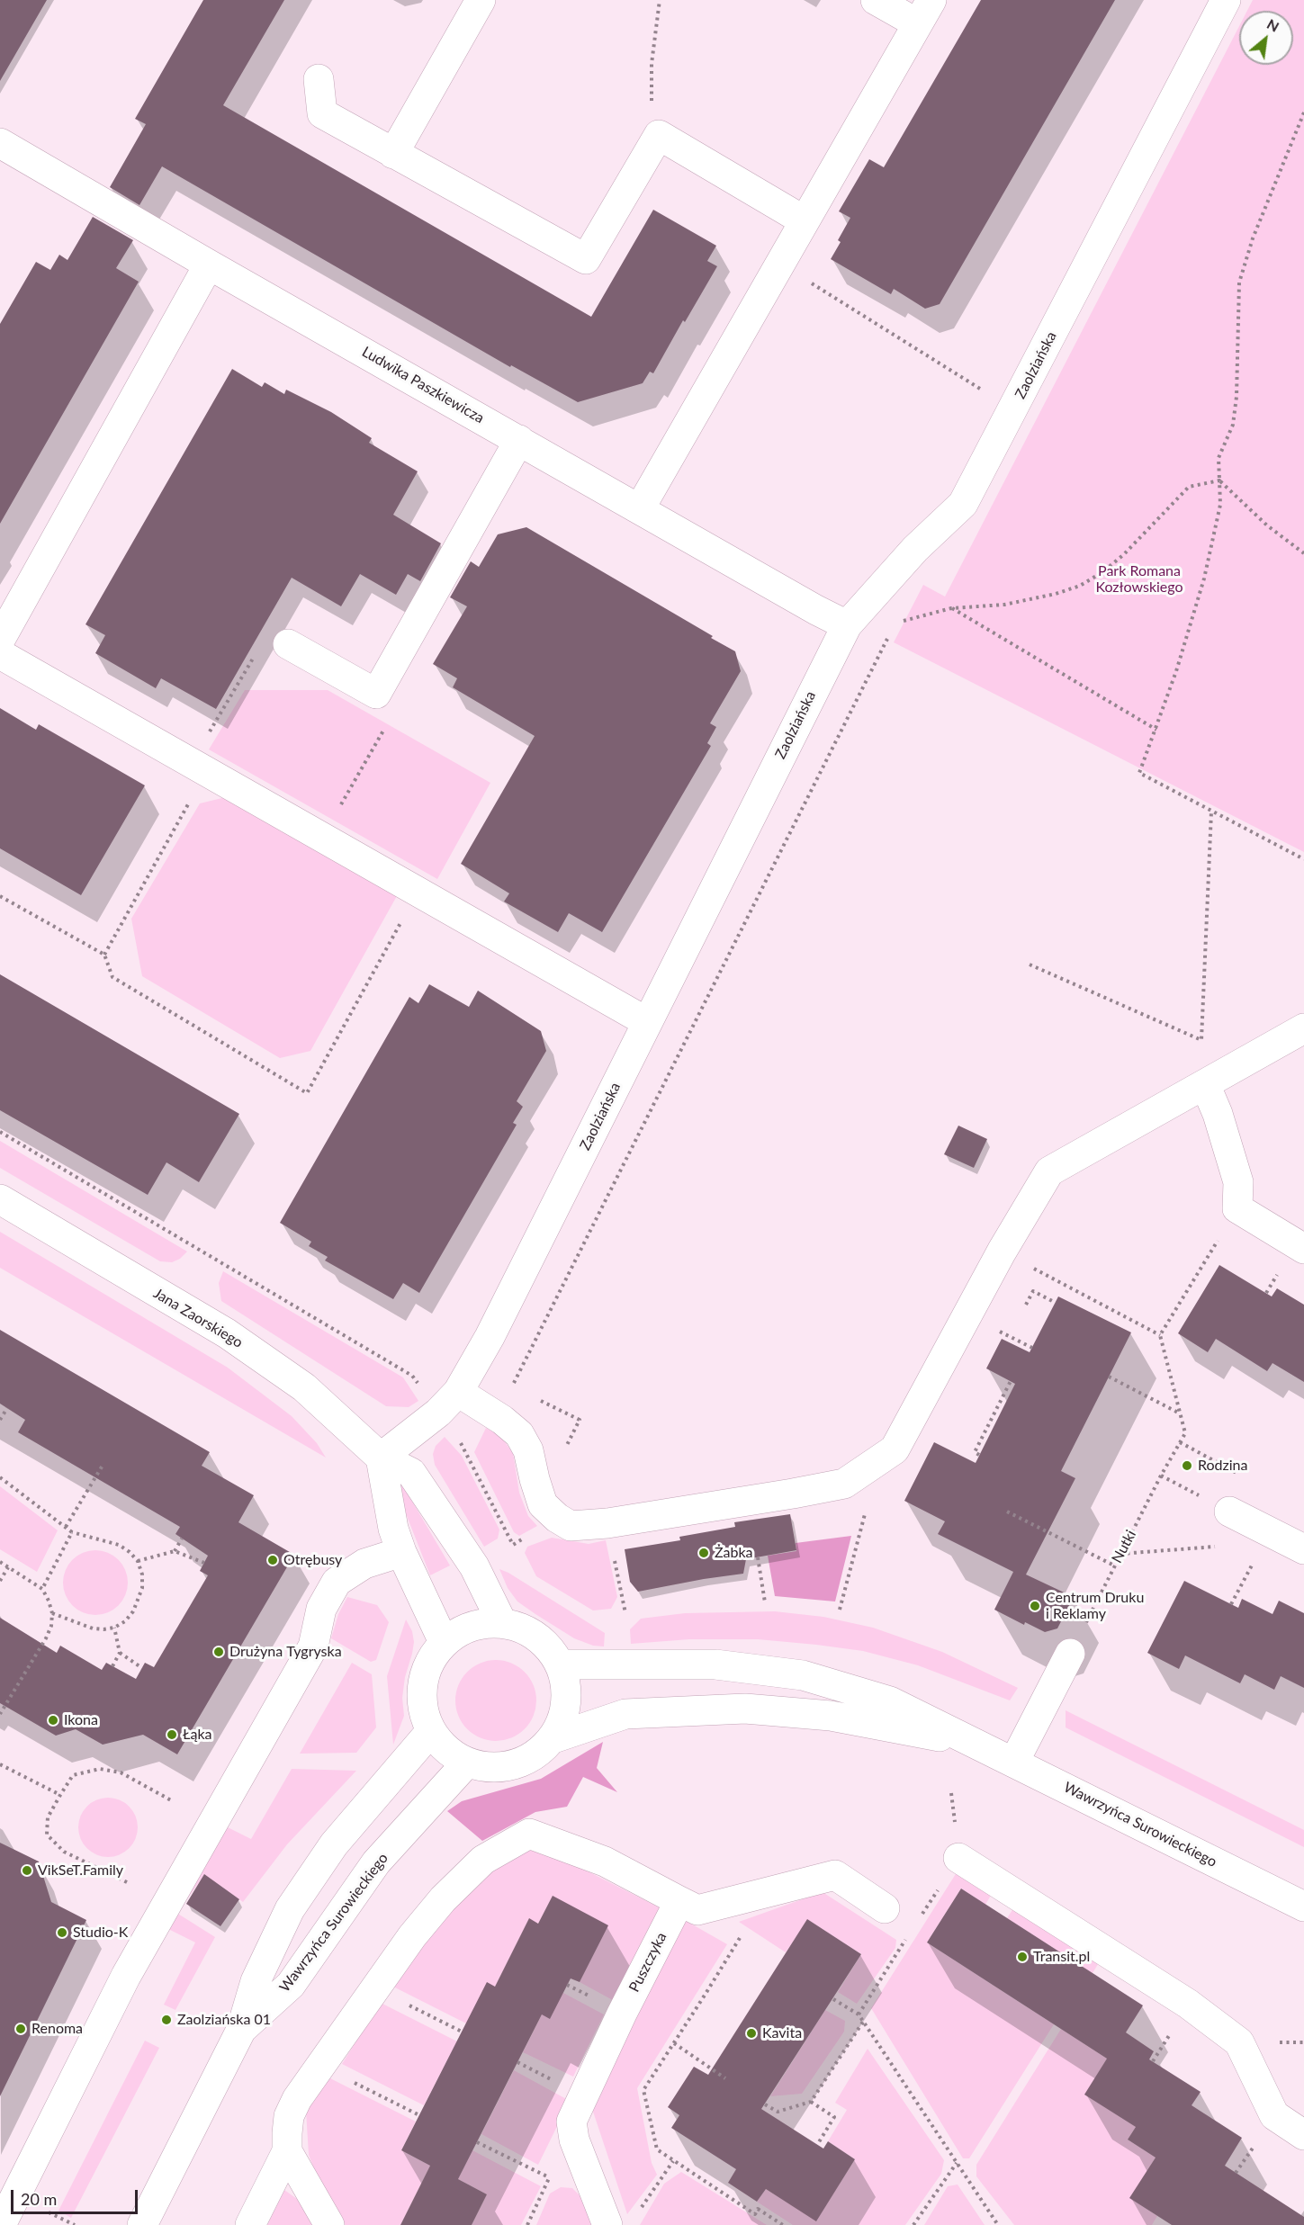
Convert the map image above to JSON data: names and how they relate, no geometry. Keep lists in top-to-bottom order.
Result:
{
  "streets": {
    "street": [
      "Zaolziańska",
      "Ludwika Paszkiewicza",
      "Jana Zaorskiego",
      "Wawrzyńca Surowieckiego",
      "Puszczyka"
    ],
    "path": ["Nutki"]
  },
  "crossings": [
    ["Zaolziańska", "Ludwika Paszkiewicza"],
    ["Zaolziańska", "Jana Zaorskiego"],
    ["Jana Zaorskiego", "Wawrzyńca Surowieckiego"]
  ],
  "parks": ["Park Romana Kozłowskiego"],
  "places": [
    "Rodzina",
    "Żabka",
    "Otrębusy",
    "Centrum Druku i Reklamy",
    "Drużyna Tygryska",
    "Ikona",
    "Łąka",
    "VikSeT.Family",
    "Studio-K",
    "Transit.pl",
    "Zaolziańska 01",
    "Renoma",
    "Kavita"
  ],
  "scale_bar": "20 m",
  "north": "top right"
}
